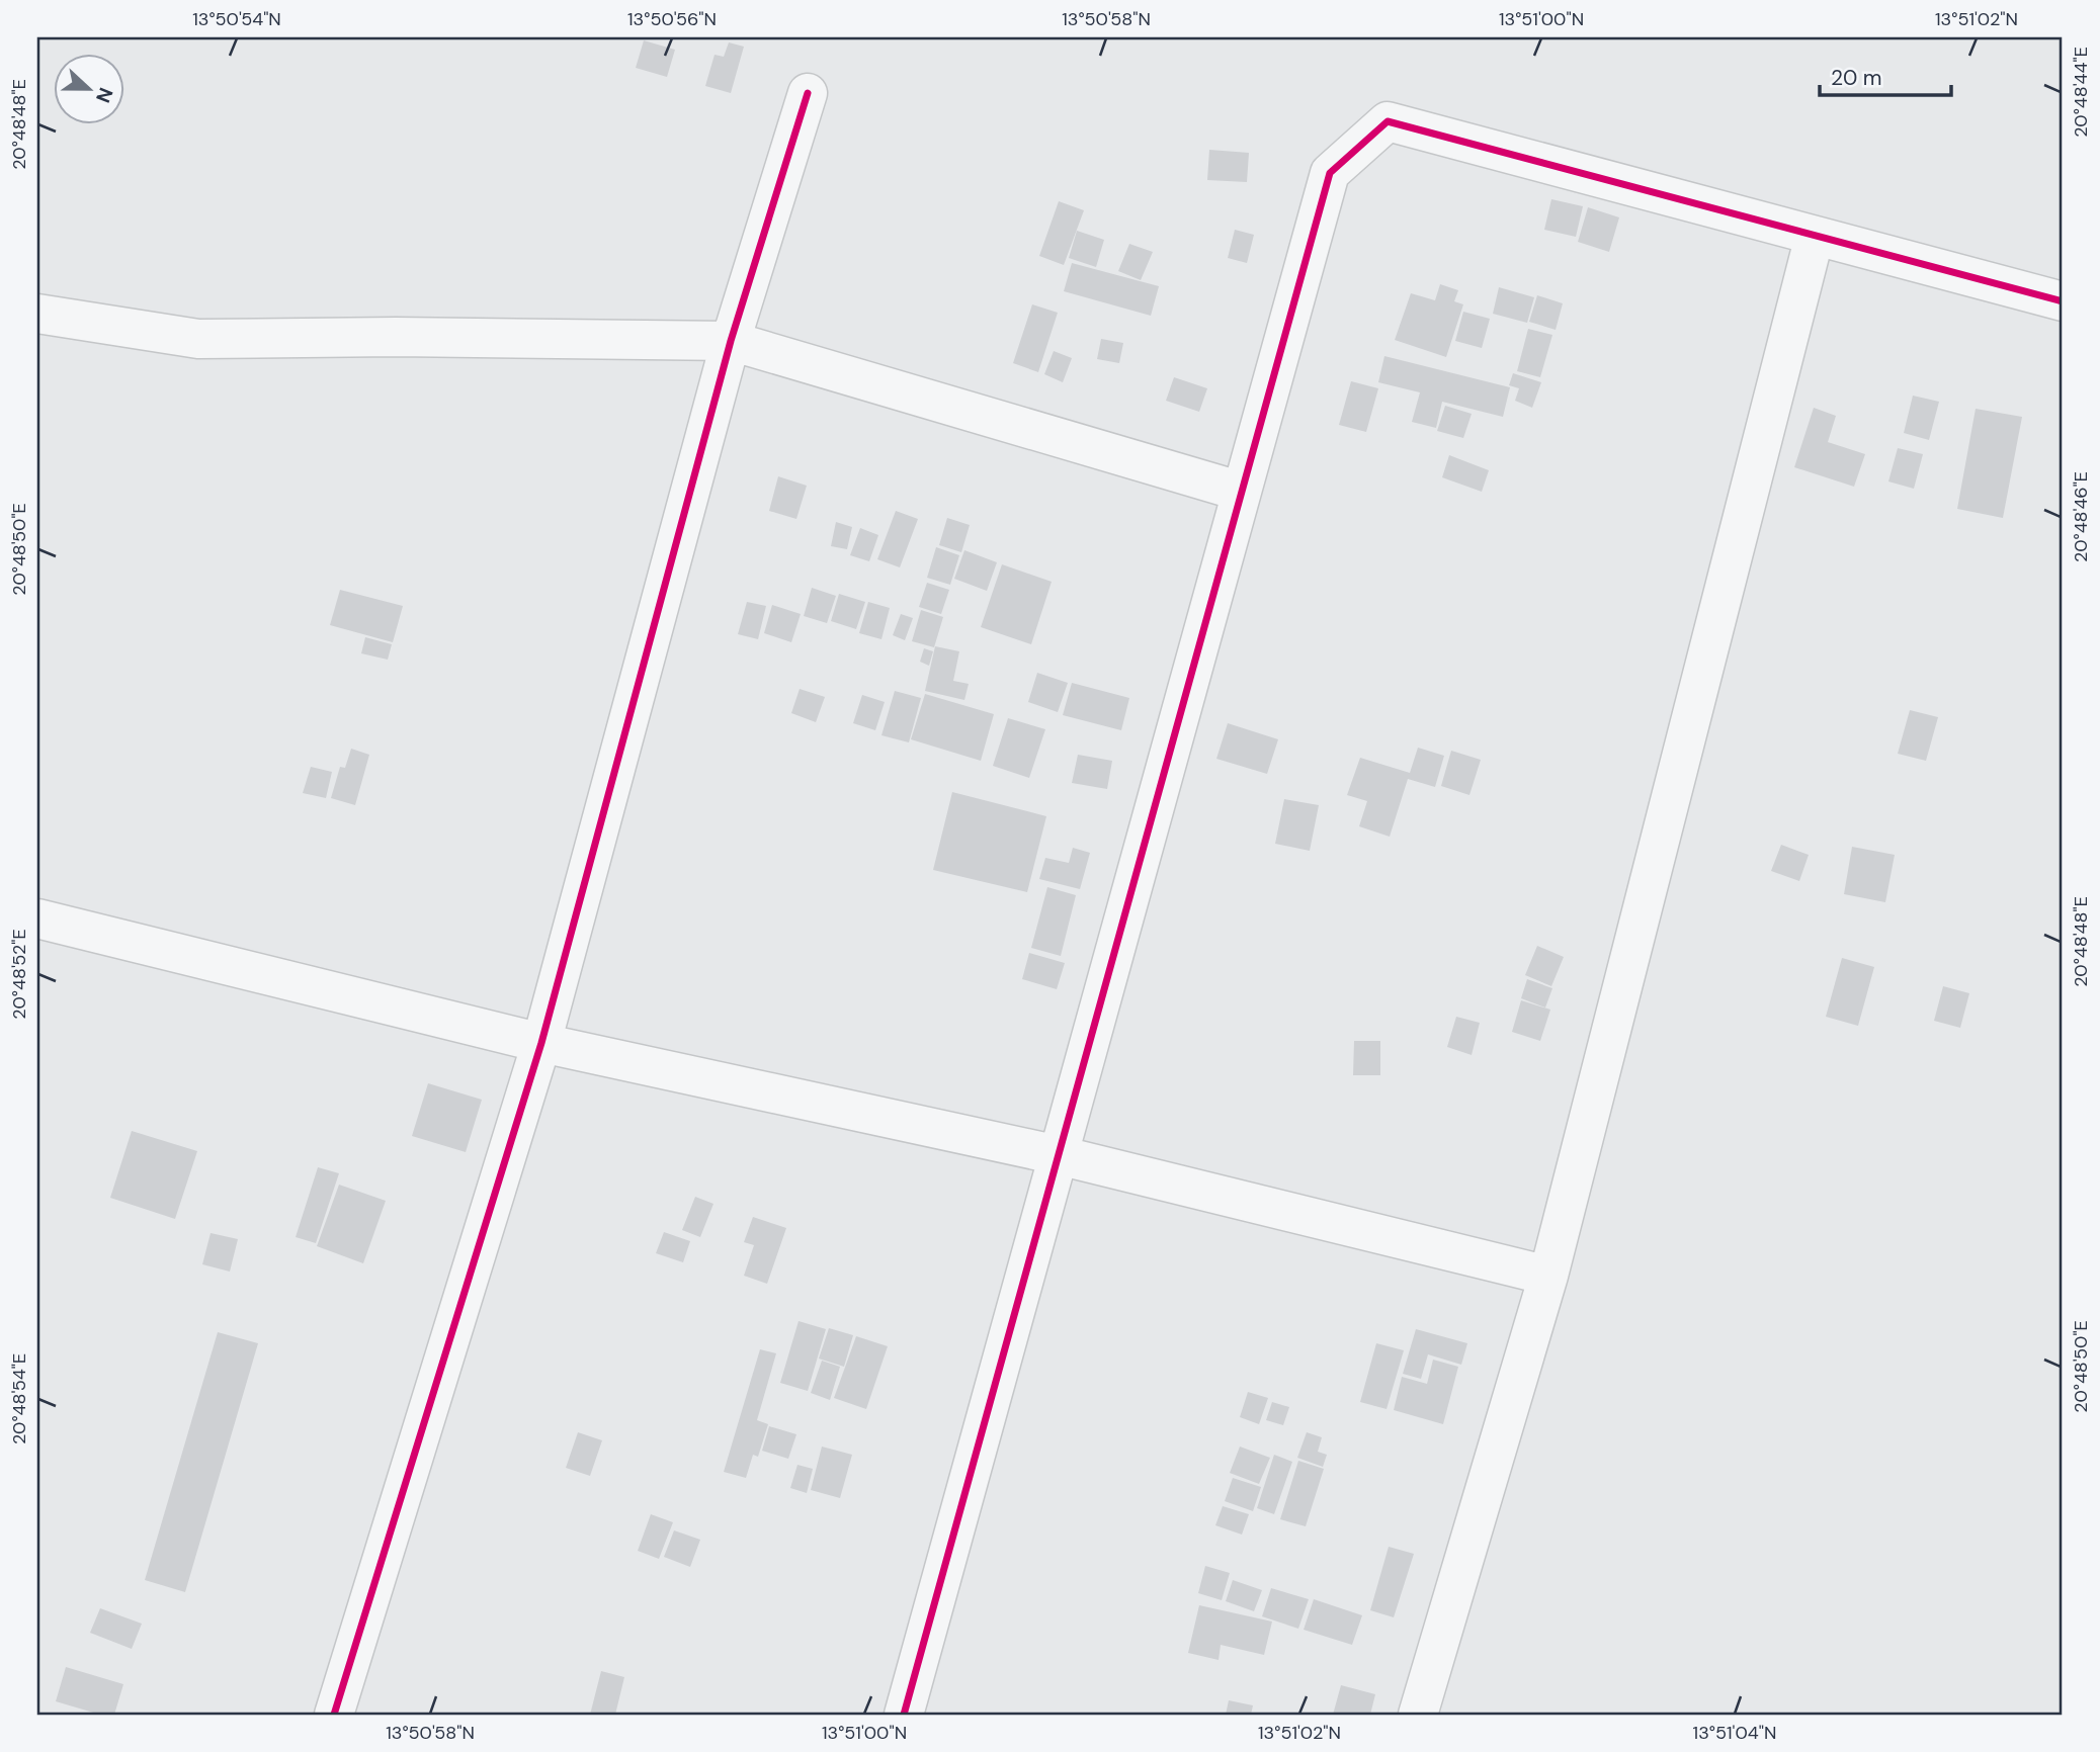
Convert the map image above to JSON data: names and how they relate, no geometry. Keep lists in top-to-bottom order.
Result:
{
  "scale_bar": "20 m",
  "north": "right",
  "coordinates": [
    "13°50'54\"N",
    "13°50'56\"N",
    "13°50'58\"N",
    "13°51'00\"N",
    "13°51'02\"N",
    "20°48'44\"E",
    "20°48'48\"E",
    "20°48'46\"E",
    "20°48'50\"E",
    "20°48'52\"E",
    "20°48'54\"E",
    "13°51'04\"N"
  ]
}
